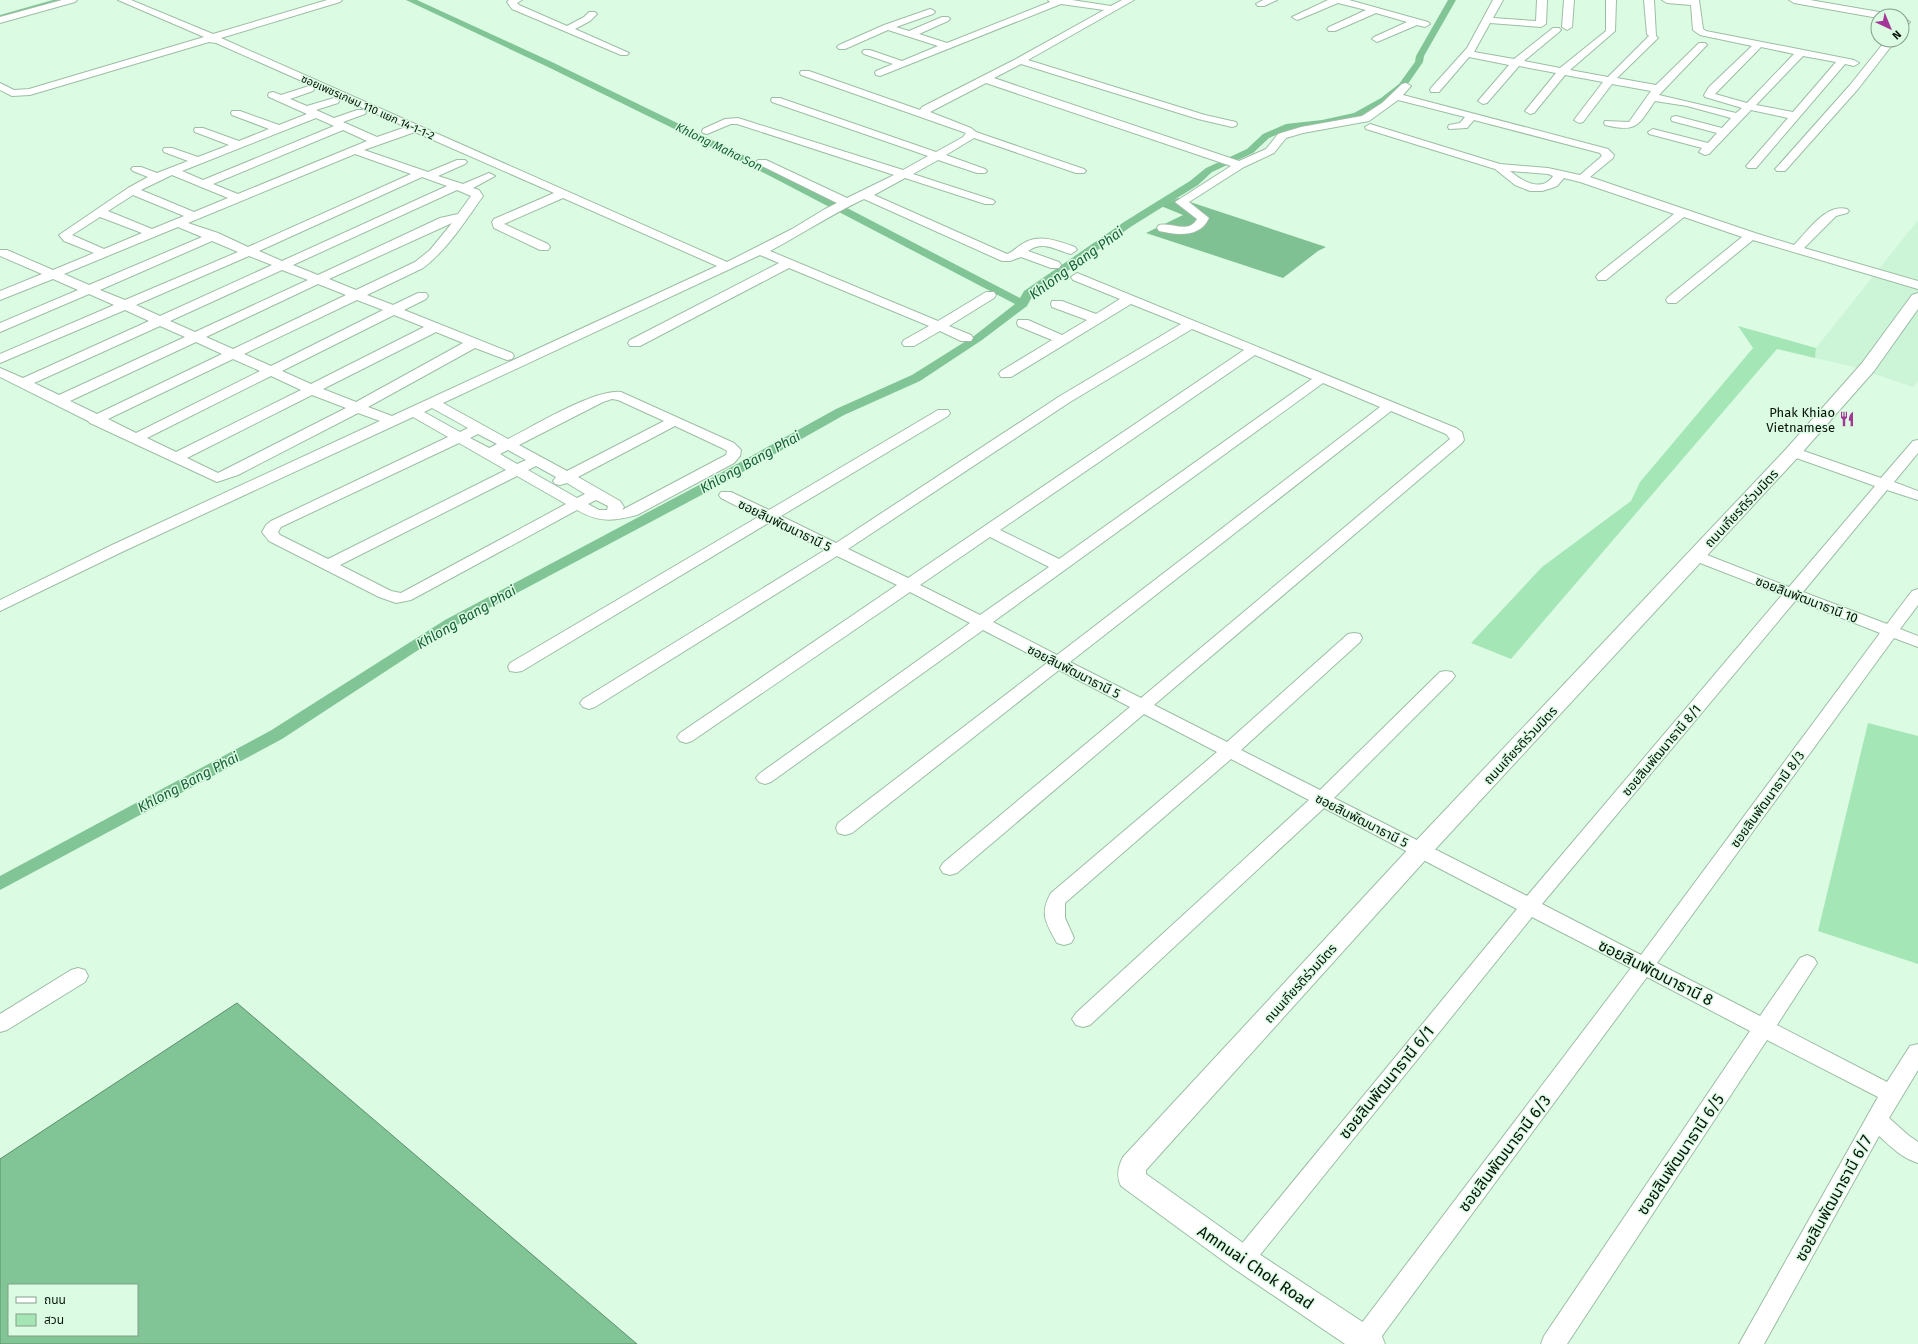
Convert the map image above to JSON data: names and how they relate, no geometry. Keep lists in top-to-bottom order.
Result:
{
  "streets": {
    "street": [
      "ซอยเพชรเกษม 110 แยก 14-1-1-2",
      "ถนนเกียรติร่วมมิตร",
      "ซอยสินพัฒนาธานี 5",
      "ซอยสินพัฒนาธานี 10",
      "ซอยสินพัฒนาธานี 8/1",
      "ซอยสินพัฒนาธานี 8/3",
      "ซอยสินพัฒนาธานี 8",
      "ซอยสินพัฒนาธานี 6/1",
      "ซอยสินพัฒนาธานี 6/3",
      "ซอยสินพัฒนาธานี 6/5",
      "ซอยสินพัฒนาธานี 6/7",
      "Amnuai Chok Road"
    ]
  },
  "crossings": [
    ["ถนนเกียรติร่วมมิตร", "ซอยสินพัฒนาธานี 5"],
    ["ถนนเกียรติร่วมมิตร", "ซอยสินพัฒนาธานี 10"],
    ["ถนนเกียรติร่วมมิตร", "ซอยสินพัฒนาธานี 8"],
    ["ถนนเกียรติร่วมมิตร", "Amnuai Chok Road"],
    ["ซอยสินพัฒนาธานี 5", "ซอยสินพัฒนาธานี 8"],
    ["ซอยสินพัฒนาธานี 10", "ซอยสินพัฒนาธานี 8/1"],
    ["ซอยสินพัฒนาธานี 10", "ซอยสินพัฒนาธานี 8/3"],
    ["ซอยสินพัฒนาธานี 8/1", "ซอยสินพัฒนาธานี 8"],
    ["ซอยสินพัฒนาธานี 8/1", "ซอยสินพัฒนาธานี 6/1"],
    ["ซอยสินพัฒนาธานี 8/3", "ซอยสินพัฒนาธานี 8"],
    ["ซอยสินพัฒนาธานี 8/3", "ซอยสินพัฒนาธานี 6/3"],
    ["ซอยสินพัฒนาธานี 8", "ซอยสินพัฒนาธานี 6/1"],
    ["ซอยสินพัฒนาธานี 8", "ซอยสินพัฒนาธานี 6/3"],
    ["ซอยสินพัฒนาธานี 8", "ซอยสินพัฒนาธานี 6/5"],
    ["ซอยสินพัฒนาธานี 8", "ซอยสินพัฒนาธานี 6/7"],
    ["ซอยสินพัฒนาธานี 6/1", "Amnuai Chok Road"],
    ["ซอยสินพัฒนาธานี 6/3", "Amnuai Chok Road"]
  ],
  "water": ["Khlong Maha Son", "Khlong Bang Phai"],
  "places": {
    "restaurant": ["Phak Khiao Vietnamese"]
  },
  "legend": ["ถนน", "สวน"],
  "north": "bottom right"
}
